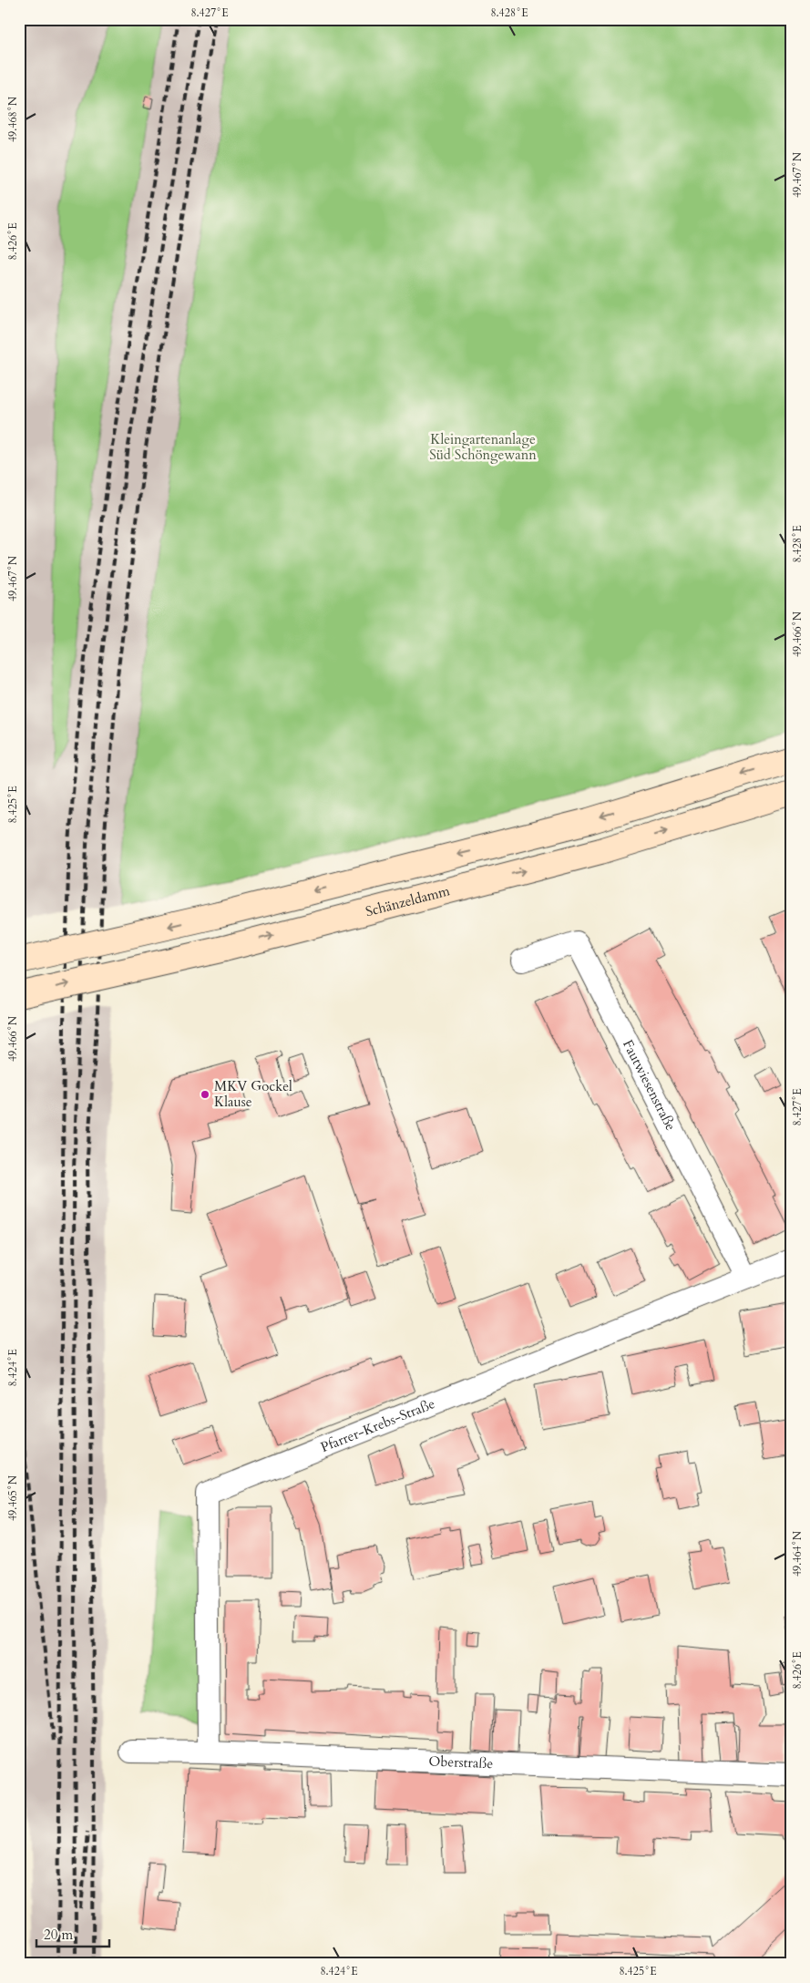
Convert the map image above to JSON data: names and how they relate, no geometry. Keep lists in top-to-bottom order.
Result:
{
  "streets": {
    "main road": ["Schänzeldamm"],
    "street": ["Fautwiesenstraße", "Pfarrer-Krebs-Straße", "Oberstraße"]
  },
  "crossings": [
    ["Fautwiesenstraße", "Pfarrer-Krebs-Straße"],
    ["Pfarrer-Krebs-Straße", "Oberstraße"]
  ],
  "parks": ["Kleingartenanlage Süd Schöngewann"],
  "places": ["MKV Gockel Klause"],
  "scale_bar": "20 m",
  "coordinates": [
    "8.427°E",
    "8.428°E",
    "49.468°N",
    "49.467°N",
    "8.426°E",
    "49.466°N",
    "8.425°E",
    "8.424°E",
    "49.465°N",
    "49.464°N"
  ]
}
